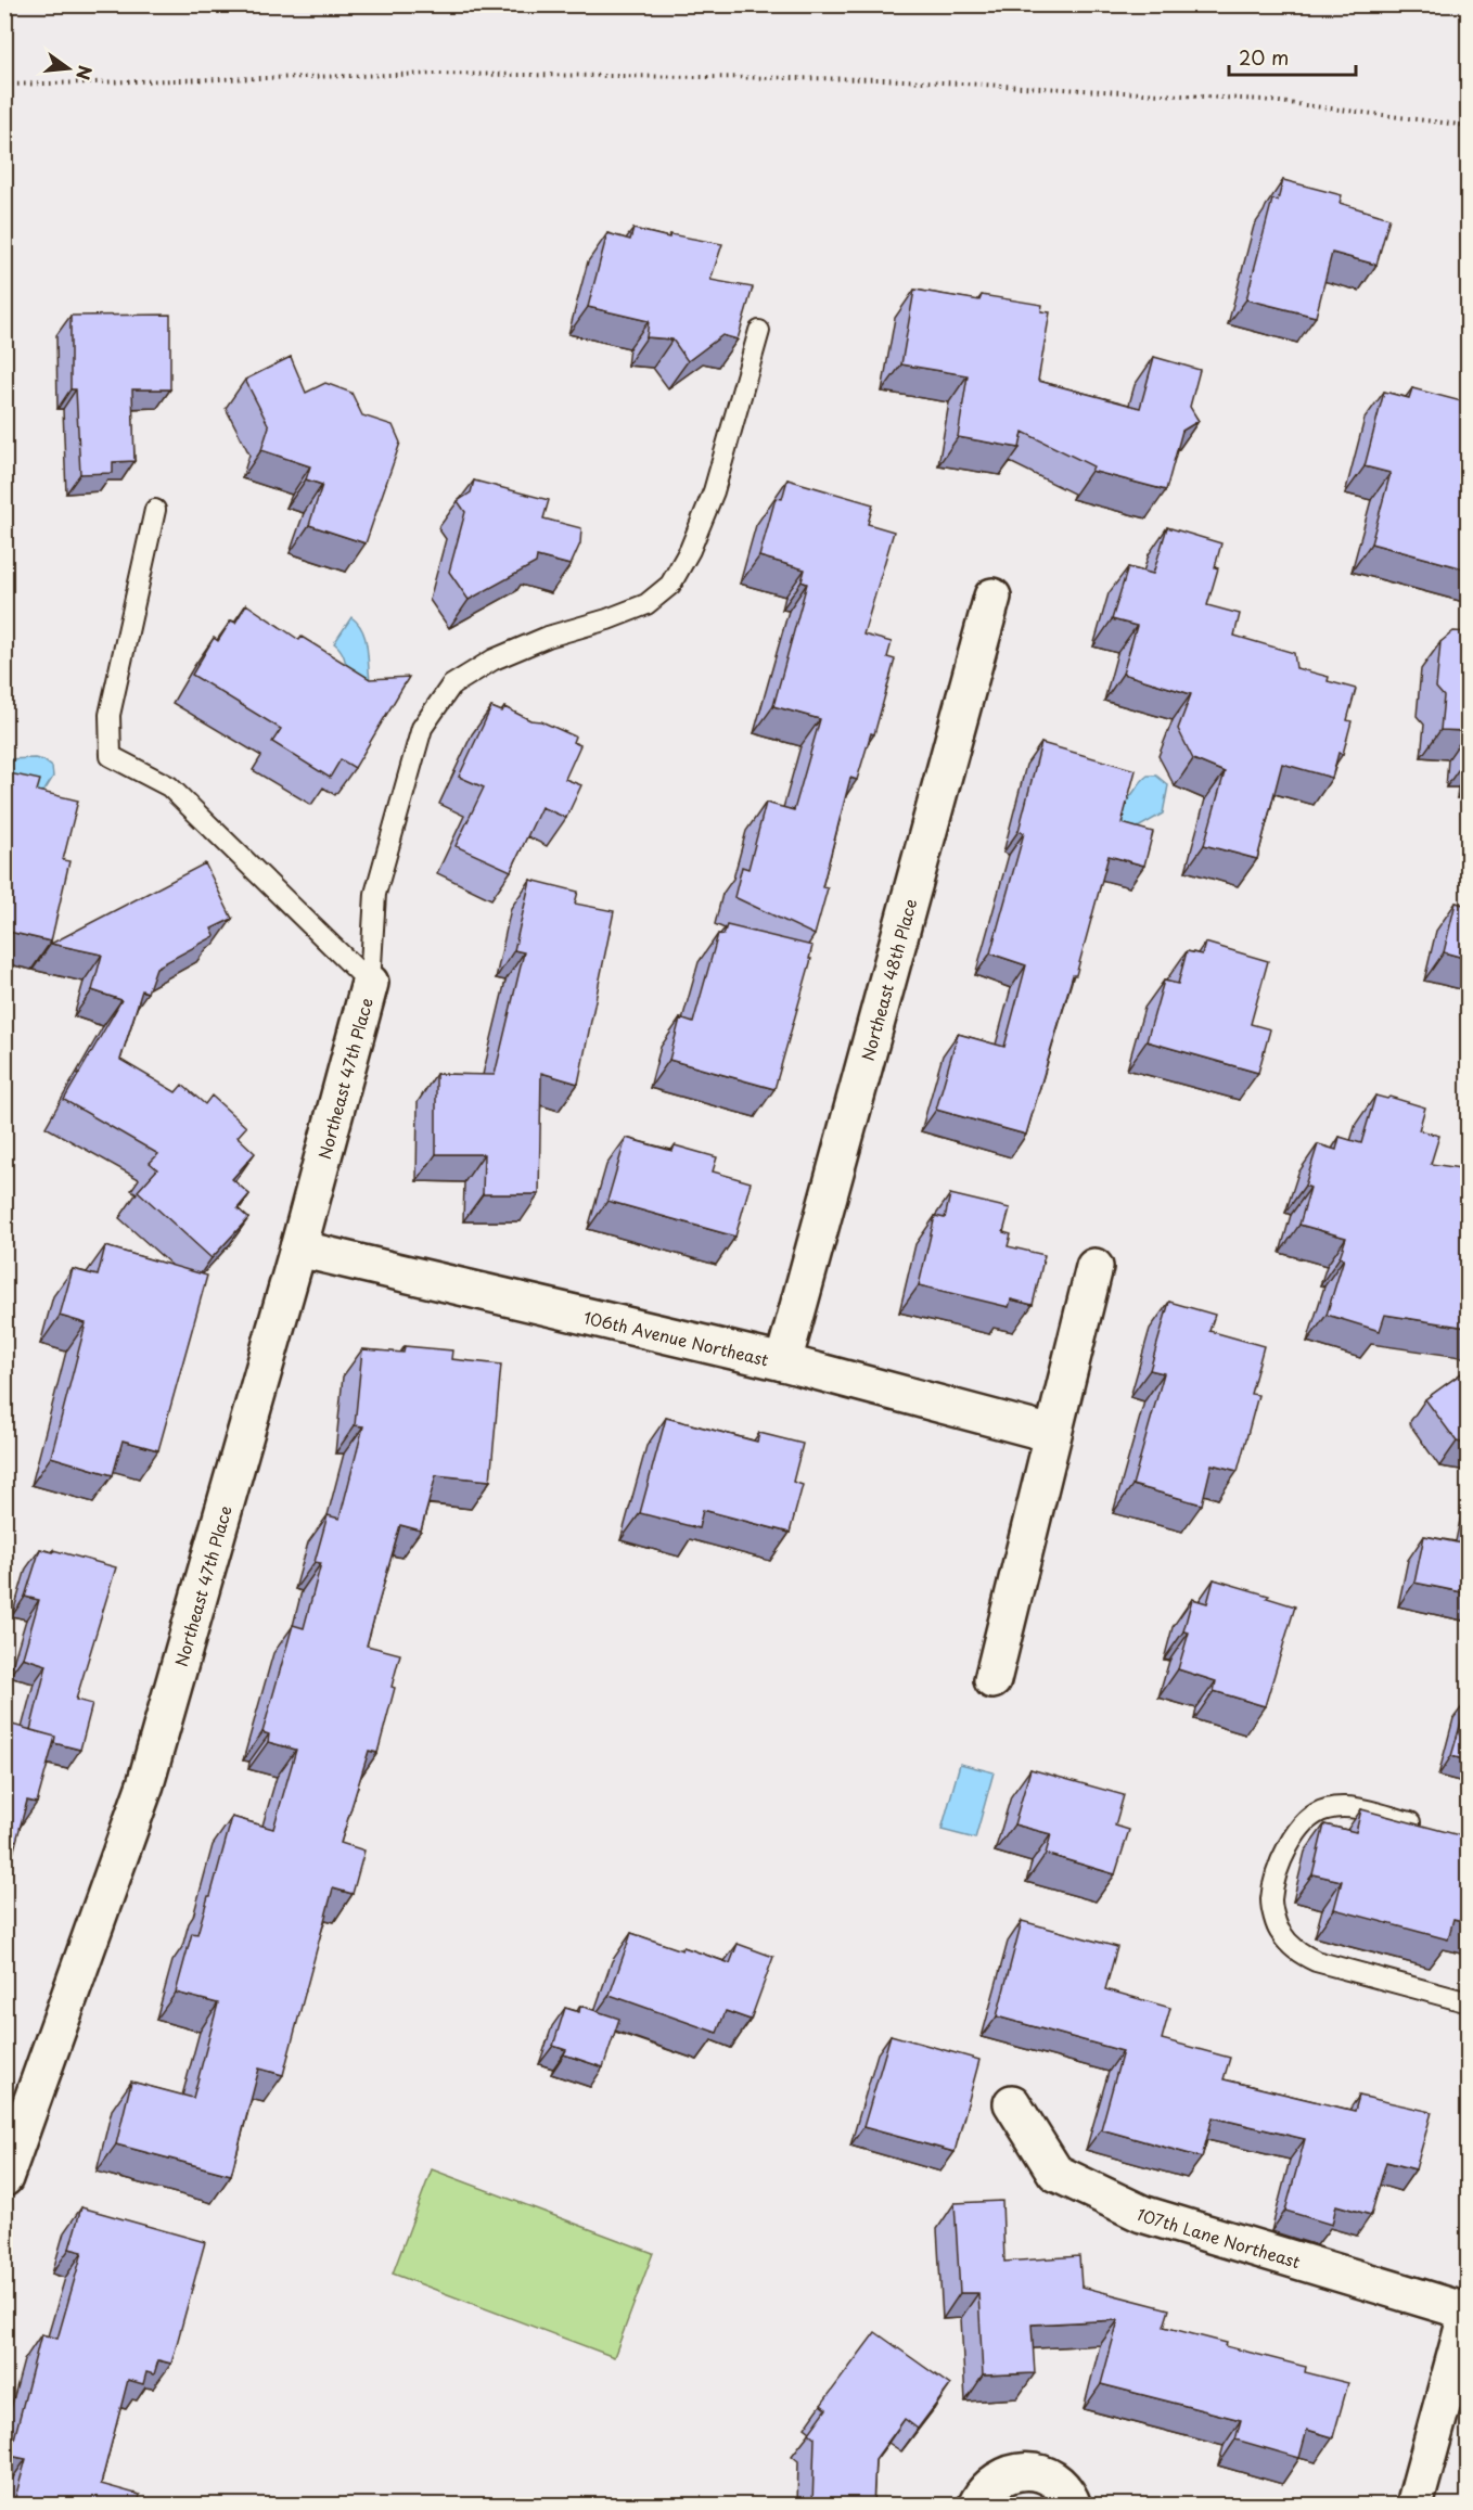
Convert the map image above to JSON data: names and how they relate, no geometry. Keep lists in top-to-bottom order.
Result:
{
  "streets": {
    "street": [
      "Northeast 48th Place",
      "Northeast 47th Place",
      "106th Avenue Northeast",
      "107th Lane Northeast"
    ]
  },
  "crossings": [
    ["Northeast 48th Place", "106th Avenue Northeast"],
    ["Northeast 47th Place", "106th Avenue Northeast"]
  ],
  "scale_bar": "20 m",
  "north": "right"
}
